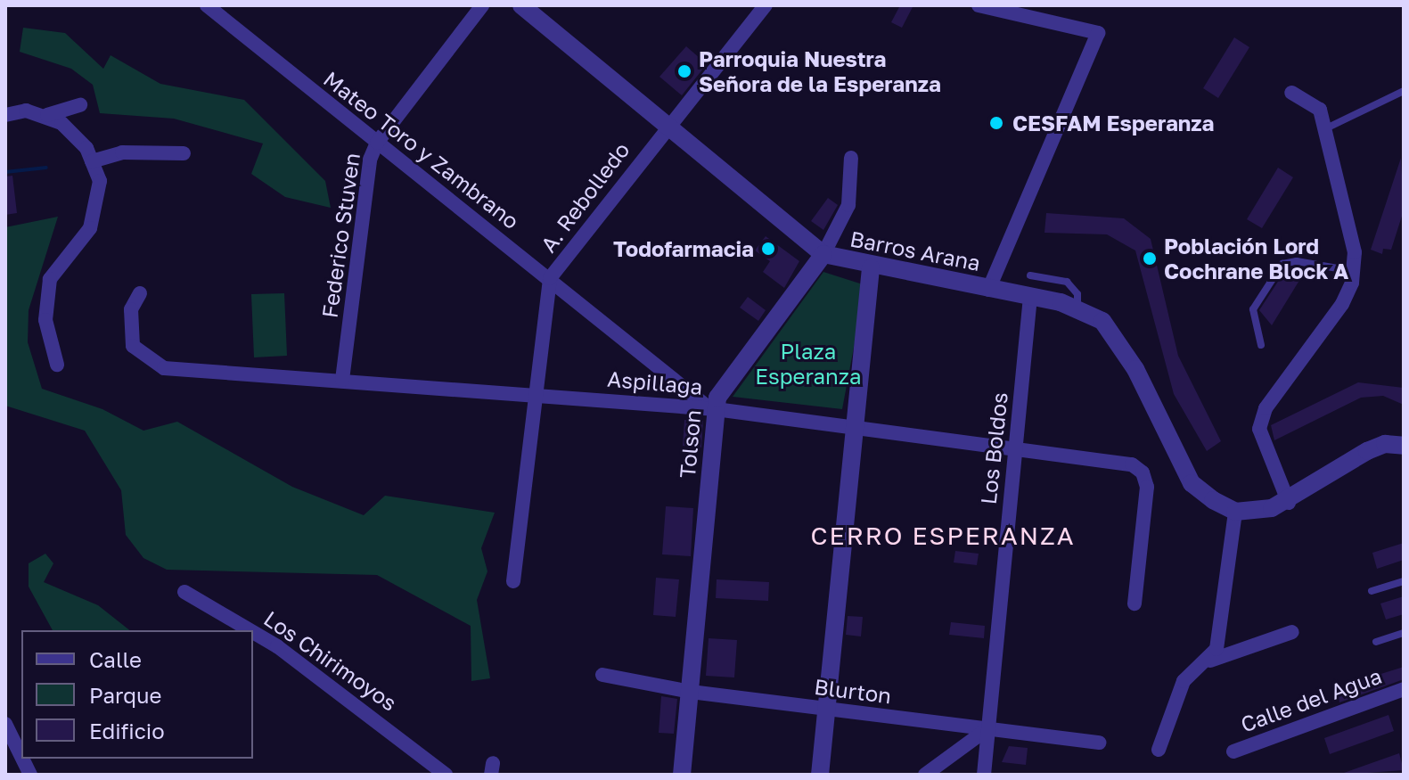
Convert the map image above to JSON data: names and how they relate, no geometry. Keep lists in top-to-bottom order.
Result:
{
  "streets": {
    "street": [
      "Mateo Toro y Zambrano",
      "A. Rebolledo",
      "Federico Stuven",
      "Barros Arana",
      "Aspillaga",
      "Tolson",
      "Los Boldos",
      "Los Chirimoyos",
      "Blurton",
      "Calle del Agua"
    ]
  },
  "crossings": [
    ["Mateo Toro y Zambrano", "A. Rebolledo"],
    ["Mateo Toro y Zambrano", "Federico Stuven"],
    ["Mateo Toro y Zambrano", "Aspillaga"],
    ["Mateo Toro y Zambrano", "Tolson"],
    ["A. Rebolledo", "Barros Arana"],
    ["A. Rebolledo", "Aspillaga"],
    ["Federico Stuven", "Aspillaga"],
    ["Barros Arana", "Tolson"],
    ["Barros Arana", "Los Boldos"],
    ["Aspillaga", "Tolson"],
    ["Aspillaga", "Los Boldos"],
    ["Tolson", "Blurton"],
    ["Los Boldos", "Blurton"]
  ],
  "districts": ["CERRO ESPERANZA"],
  "parks": ["Plaza Esperanza"],
  "places": [
    "Parroquia Nuestra Señora de la Esperanza",
    "CESFAM Esperanza",
    "Todofarmacia",
    "Población Lord Cochrane Block A"
  ],
  "legend": ["Calle", "Parque", "Edificio"]
}
